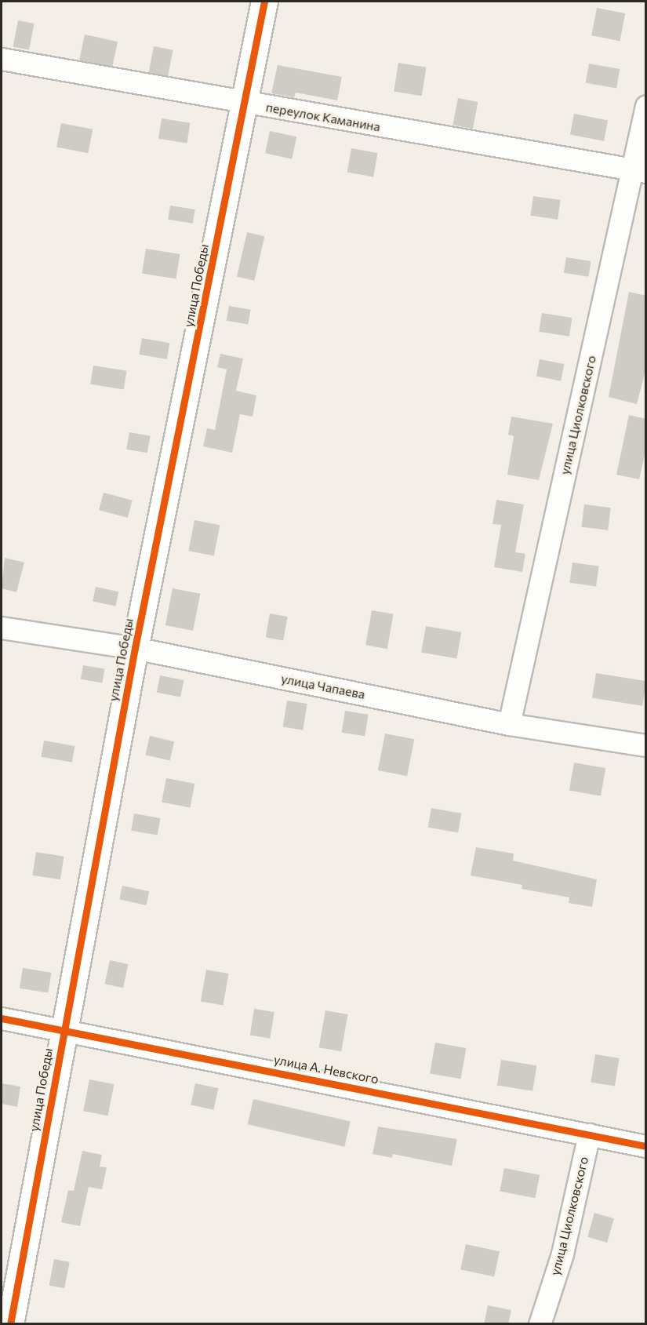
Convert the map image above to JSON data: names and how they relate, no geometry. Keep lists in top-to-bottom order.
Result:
{
  "streets": {
    "street": [
      "переулок Каманина",
      "улица Победы",
      "улица Циолковского",
      "улица Чапаева",
      "улица А. Невского"
    ]
  },
  "crossings": [
    ["переулок Каманина", "улица Победы"],
    ["переулок Каманина", "улица Циолковского"],
    ["улица Победы", "улица Чапаева"],
    ["улица Победы", "улица А. Невского"],
    ["улица Циолковского", "улица Чапаева"],
    ["улица Циолковского", "улица А. Невского"]
  ]
}
